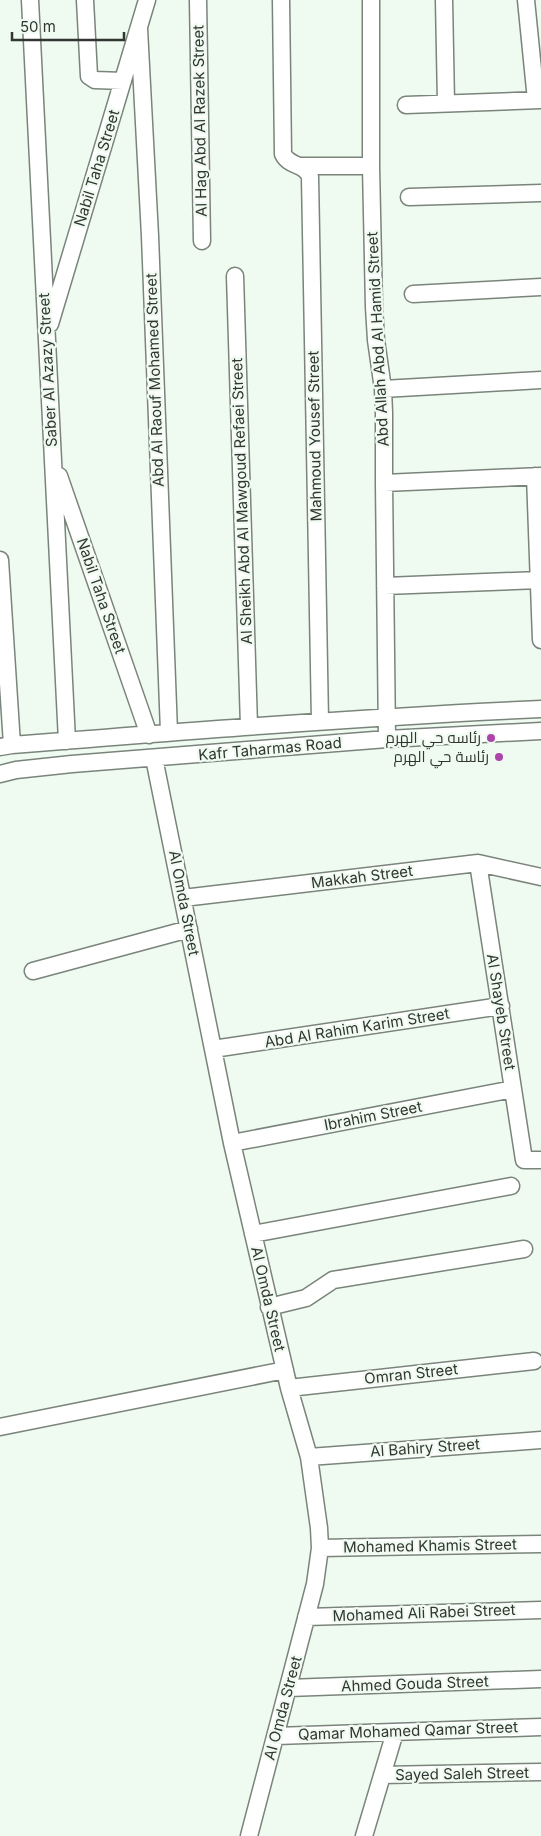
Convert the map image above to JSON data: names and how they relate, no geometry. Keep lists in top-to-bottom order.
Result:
{
  "streets": {
    "street": [
      "Al Hag Abd Al Razek Street",
      "Nabil Taha Street",
      "Abd Allah Abd Al Hamid Street",
      "Saber Al Azazy Street",
      "Abd Al Raouf Mohamed Street",
      "Mahmoud Yousef Street",
      "Al Sheikh Abd Al Mawgoud Refaei Street",
      "Kafr Taharmas Road",
      "Makkah Street",
      "Al Omda Street",
      "Al Shayeb Street",
      "Abd Al Rahim Karim Street",
      "Ibrahim Street",
      "Omran Street",
      "Al Bahiry Street",
      "Mohamed Khamis Street",
      "Mohamed Ali Rabei Street",
      "Ahmed Gouda Street",
      "Qamar Mohamed Qamar Street",
      "Sayed Saleh Street"
    ]
  },
  "crossings": [
    ["Nabil Taha Street", "Saber Al Azazy Street"],
    ["Nabil Taha Street", "Abd Al Raouf Mohamed Street"],
    ["Nabil Taha Street", "Kafr Taharmas Road"],
    ["Abd Allah Abd Al Hamid Street", "Kafr Taharmas Road"],
    ["Saber Al Azazy Street", "Kafr Taharmas Road"],
    ["Abd Al Raouf Mohamed Street", "Kafr Taharmas Road"],
    ["Mahmoud Yousef Street", "Kafr Taharmas Road"],
    ["Al Sheikh Abd Al Mawgoud Refaei Street", "Kafr Taharmas Road"],
    ["Kafr Taharmas Road", "Al Omda Street"],
    ["Makkah Street", "Al Omda Street"],
    ["Makkah Street", "Al Shayeb Street"],
    ["Al Omda Street", "Abd Al Rahim Karim Street"],
    ["Al Omda Street", "Ibrahim Street"],
    ["Al Omda Street", "Omran Street"],
    ["Al Omda Street", "Al Bahiry Street"],
    ["Al Omda Street", "Mohamed Khamis Street"],
    ["Al Omda Street", "Mohamed Ali Rabei Street"],
    ["Al Omda Street", "Ahmed Gouda Street"],
    ["Al Omda Street", "Qamar Mohamed Qamar Street"],
    ["Al Shayeb Street", "Abd Al Rahim Karim Street"],
    ["Al Shayeb Street", "Ibrahim Street"]
  ],
  "places": ["رئاسه حي الهرم", "رئاسة حي الهرم"],
  "scale_bar": "50 m"
}
